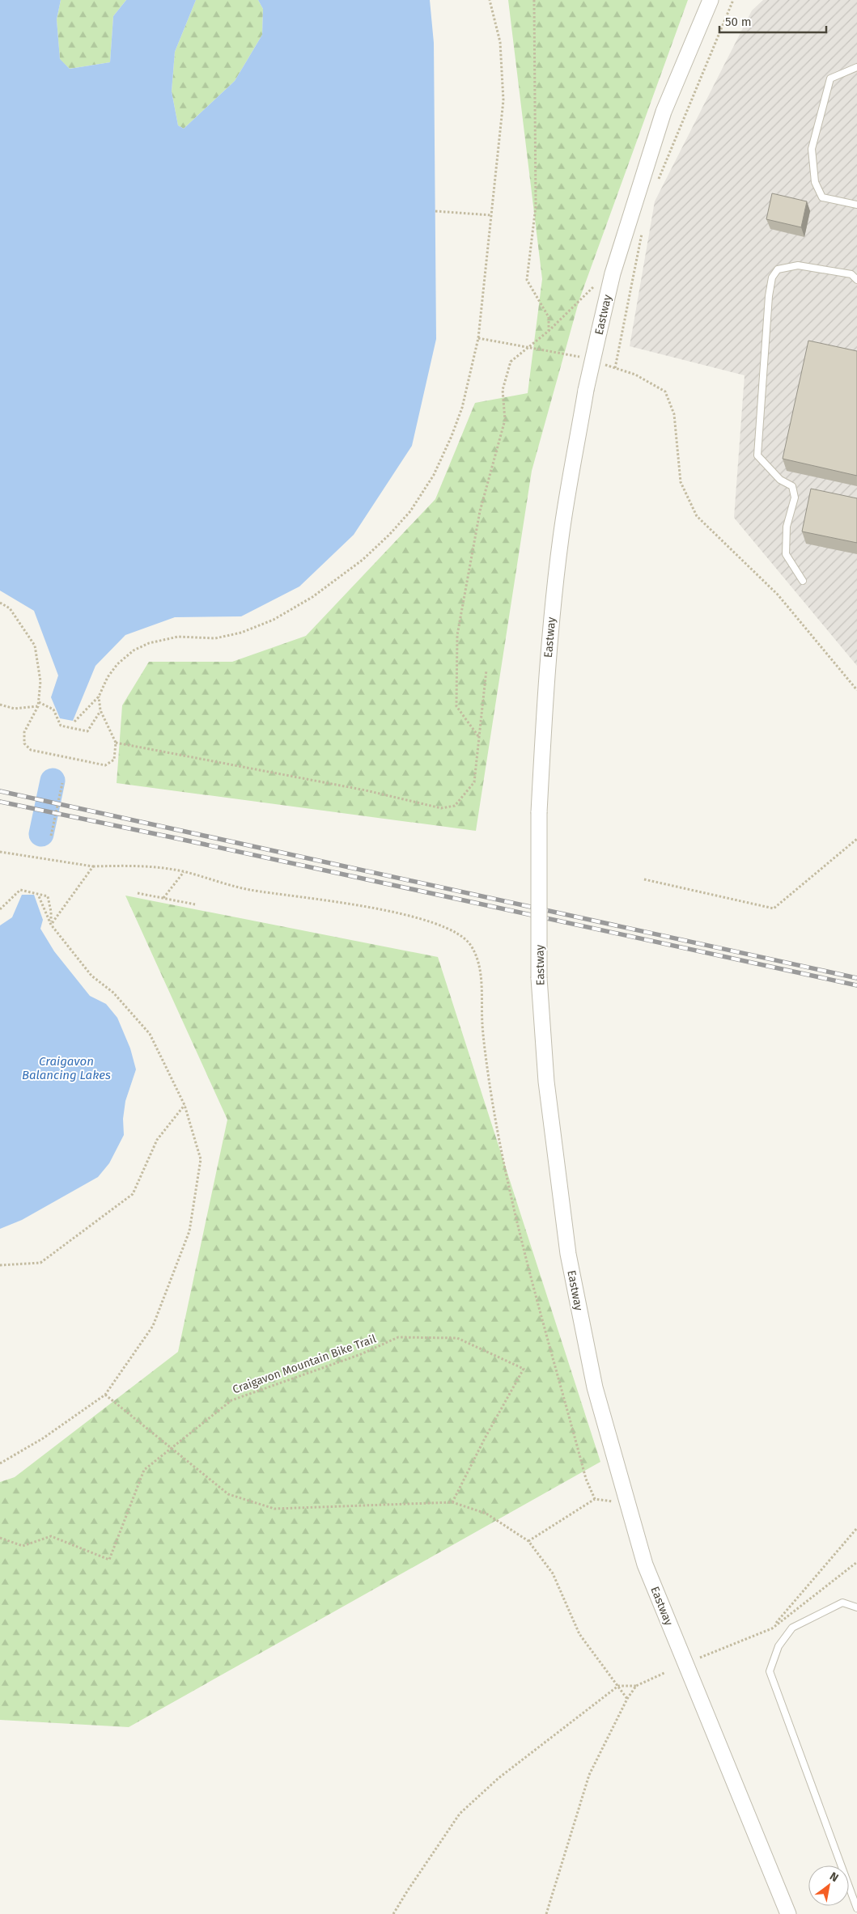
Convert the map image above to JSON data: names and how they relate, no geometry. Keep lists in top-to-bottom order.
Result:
{
  "streets": {
    "street": ["Eastway"],
    "path": ["Craigavon Mountain Bike Trail"]
  },
  "water": ["Craigavon Balancing Lakes"],
  "scale_bar": "50 m",
  "north": "top right"
}
